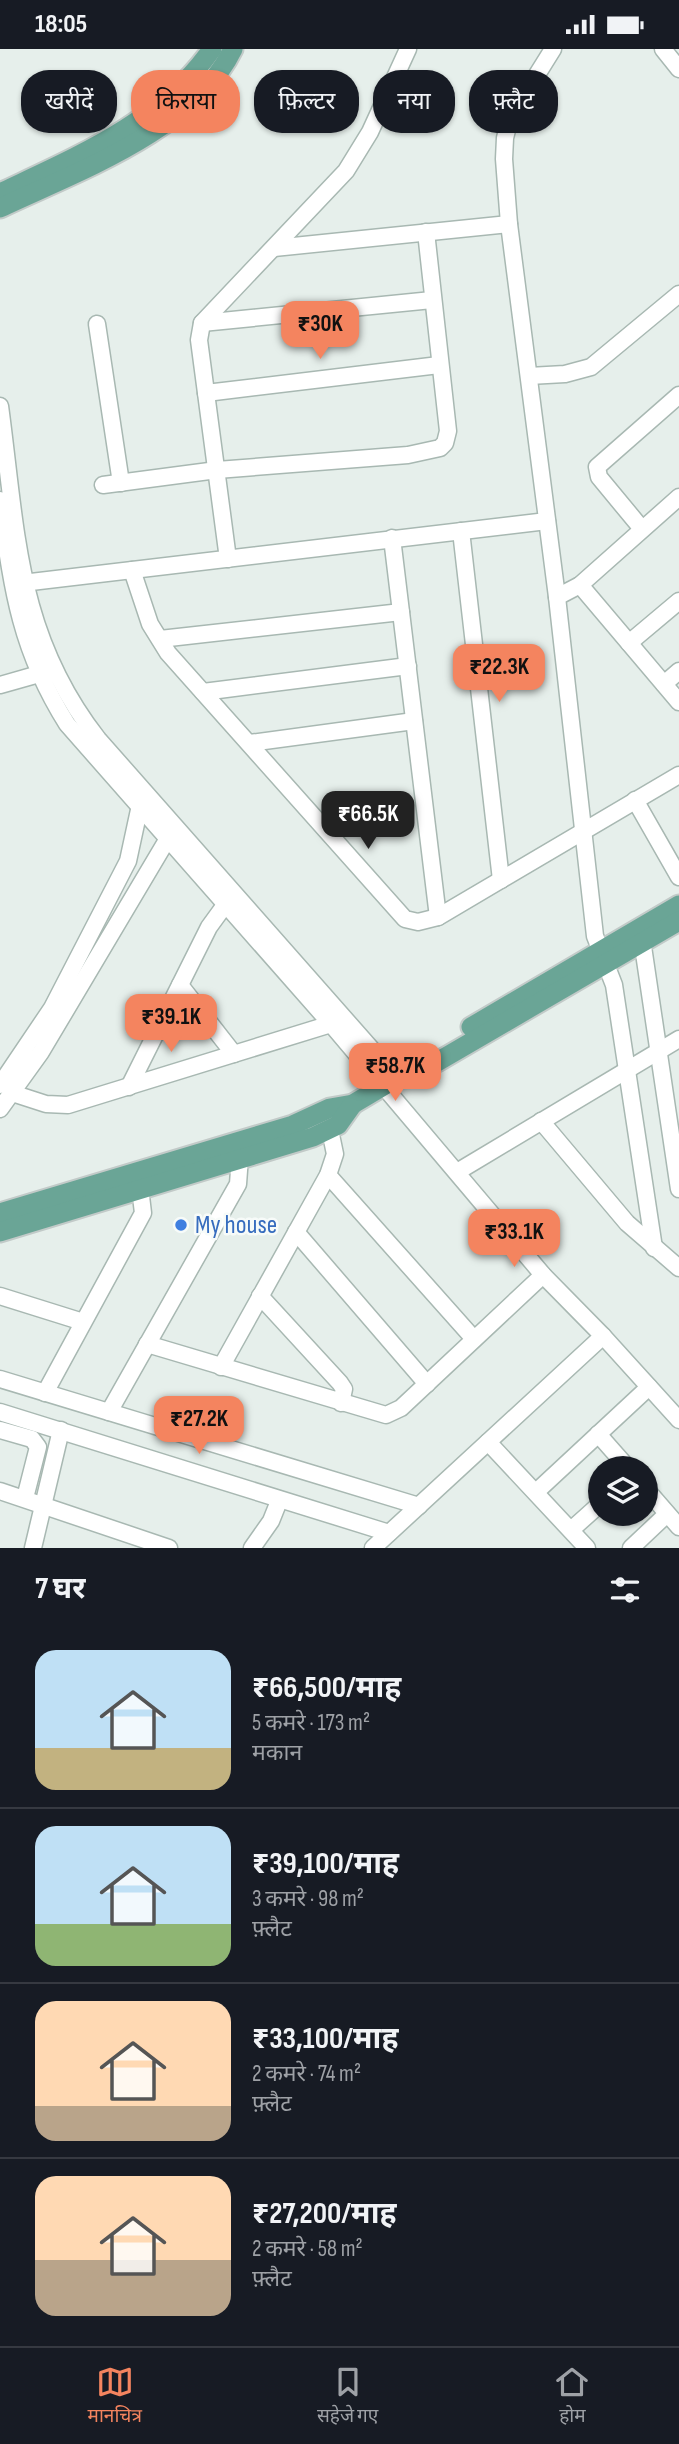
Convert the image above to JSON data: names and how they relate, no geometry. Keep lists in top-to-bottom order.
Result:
{
  "places": ["My house"],
  "page": {
    "status": "18:05",
    "chip": [
      "खरीदें",
      "किराया",
      "फ़िल्टर",
      "नया",
      "फ़्लैट"
    ],
    "price": [
      "₹30K",
      "₹22.3K",
      "₹66.5K",
      "₹39.1K",
      "₹58.7K",
      "₹33.1K",
      "₹27.2K"
    ],
    "heading": "7 घर",
    "list": [
      {
        "name": "₹66,500/माह",
        "note": "5 कमरे · 173 m² · मकान"
      },
      {
        "name": "₹39,100/माह",
        "note": "3 कमरे · 98 m² · फ़्लैट"
      },
      {
        "name": "₹33,100/माह",
        "note": "2 कमरे · 74 m² · फ़्लैट"
      },
      {
        "name": "₹27,200/माह",
        "note": "2 कमरे · 58 m² · फ़्लैट"
      }
    ],
    "tabs": ["मानचित्र", "सहेजे गए", "होम"]
  }
}
